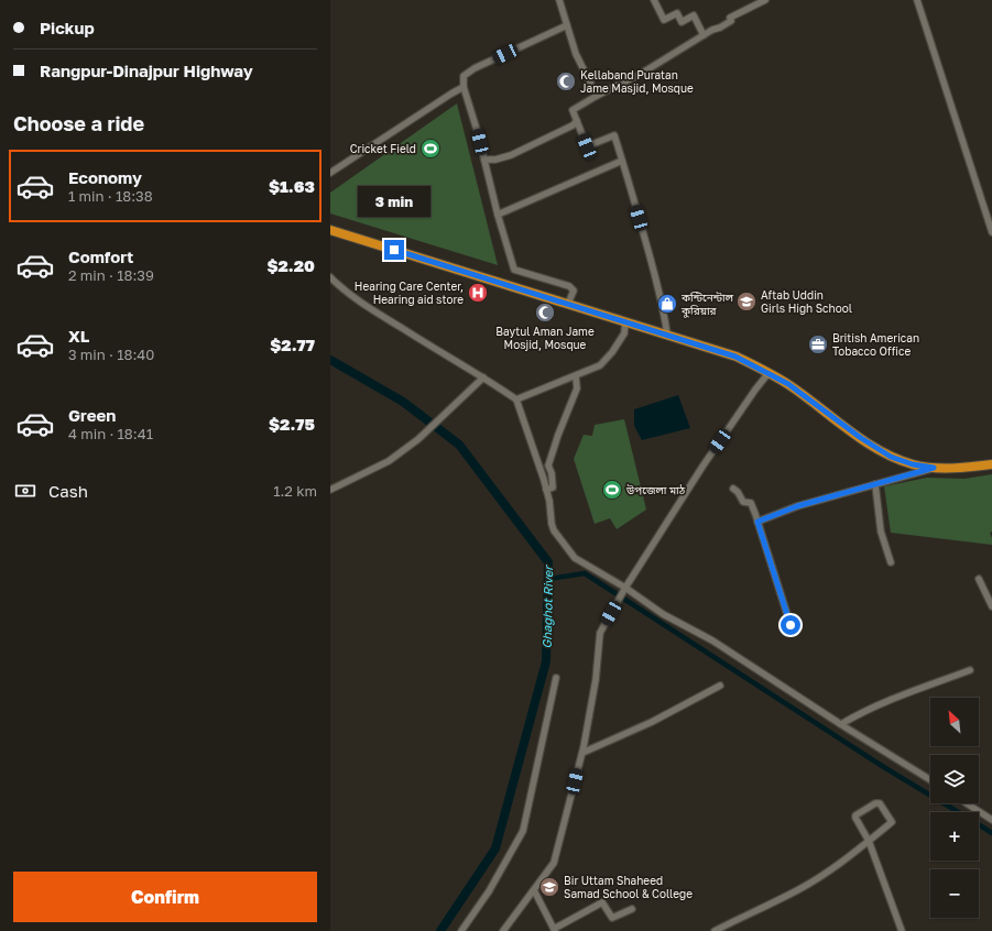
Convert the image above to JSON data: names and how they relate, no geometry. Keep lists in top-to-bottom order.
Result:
{
  "water": ["Ghaghot River"],
  "places": {
    "mosque": ["Kellaband Puratan Jame Masjid, Mosque", "Baytul Aman Jame Mosjid, Mosque"],
    "sports": ["Cricket Field", "উপজেলা মাঠ"],
    "hospital": ["Hearing Care Center, Hearing aid store"],
    "school or university": ["Aftab Uddin Girls High School", "Bir Uttam Shaheed Samad School & College"],
    "shop": ["কন্টিনেন্টাল কুরিয়ার"],
    "office": ["British American Tobacco Office"]
  },
  "north": "top left",
  "page": {
    "banner": ["Pickup", "Rangpur-Dinajpur Highway"],
    "heading": "Choose a ride",
    "list": [
      {
        "name": "Economy",
        "note": "1 min · 18:38",
        "value": "$1.63"
      },
      {
        "name": "Comfort",
        "note": "2 min · 18:39",
        "value": "$2.20"
      },
      {
        "name": "XL",
        "note": "3 min · 18:40",
        "value": "$2.77"
      },
      {
        "name": "Green",
        "note": "4 min · 18:41",
        "value": "$2.75"
      }
    ],
    "bubble": "3 min",
    "pay": ["Cash", "1.2 km"],
    "map_buttons": ["+", "−"],
    "buttons": "Confirm"
  }
}
